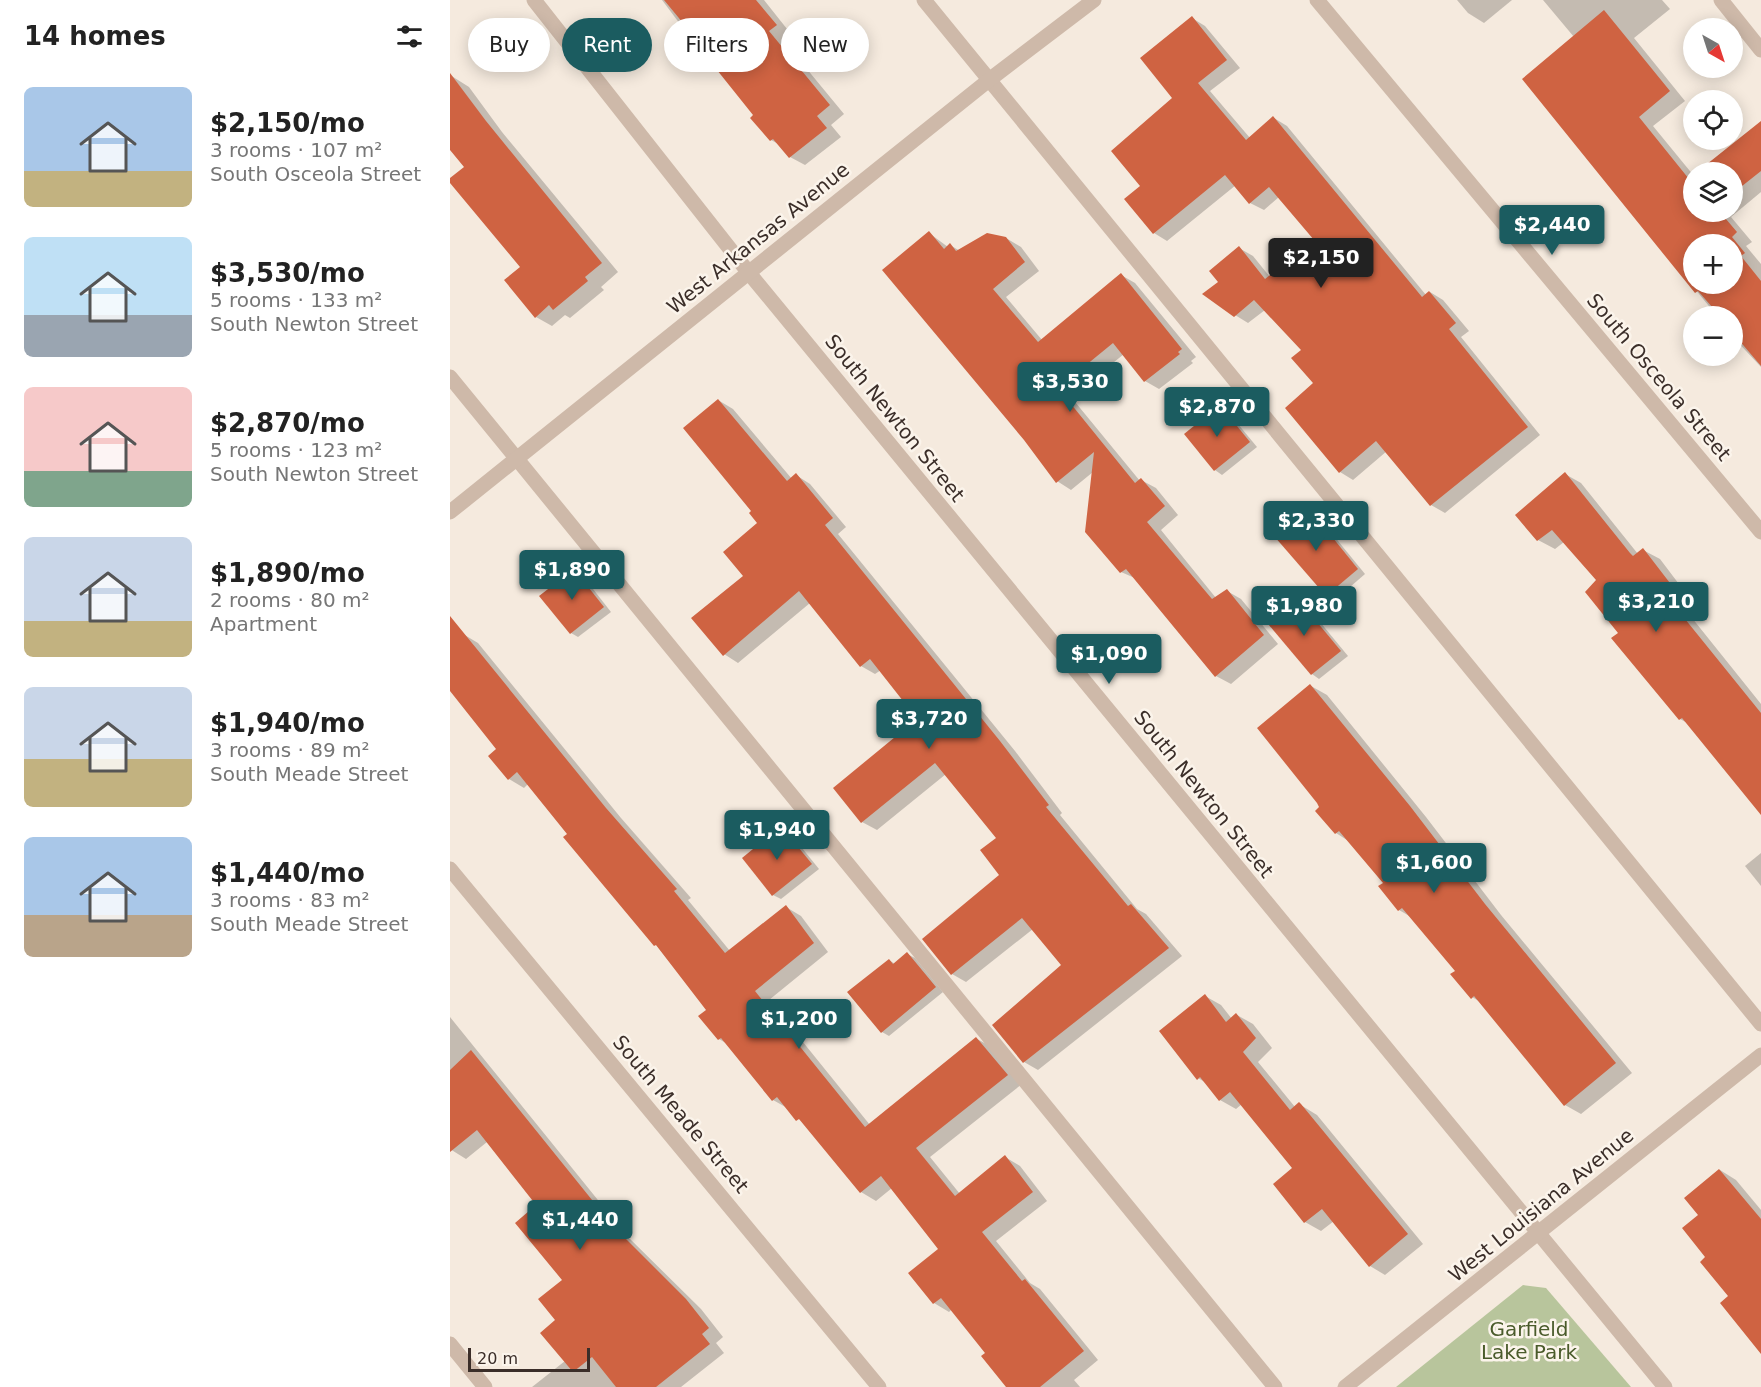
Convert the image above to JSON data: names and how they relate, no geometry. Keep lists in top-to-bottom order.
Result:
{
  "streets": {
    "street": [
      "West Arkansas Avenue",
      "South Osceola Street",
      "South Newton Street",
      "South Meade Street",
      "West Louisiana Avenue"
    ]
  },
  "crossings": [
    ["West Arkansas Avenue", "South Newton Street"],
    ["South Newton Street", "West Louisiana Avenue"]
  ],
  "parks": ["Garfield Lake Park"],
  "scale_bar": "20 m",
  "north": "bottom right",
  "page": {
    "heading": "14 homes",
    "map_buttons": ["+", "−"],
    "chip": [
      "Buy",
      "Rent",
      "Filters",
      "New"
    ],
    "list": [
      {
        "name": "$2,150/mo",
        "note": "3 rooms · 107 m² · South Osceola Street"
      },
      {
        "name": "$3,530/mo",
        "note": "5 rooms · 133 m² · South Newton Street"
      },
      {
        "name": "$2,870/mo",
        "note": "5 rooms · 123 m² · South Newton Street"
      },
      {
        "name": "$1,890/mo",
        "note": "2 rooms · 80 m² · Apartment"
      },
      {
        "name": "$1,940/mo",
        "note": "3 rooms · 89 m² · South Meade Street"
      },
      {
        "name": "$1,440/mo",
        "note": "3 rooms · 83 m² · South Meade Street"
      }
    ],
    "price": [
      "$2,440",
      "$2,150",
      "$3,530",
      "$2,870",
      "$2,330",
      "$1,890",
      "$3,210",
      "$1,980",
      "$1,090",
      "$3,720",
      "$1,940",
      "$1,600",
      "$1,200",
      "$1,440"
    ],
    "scale": "20 m"
  }
}
